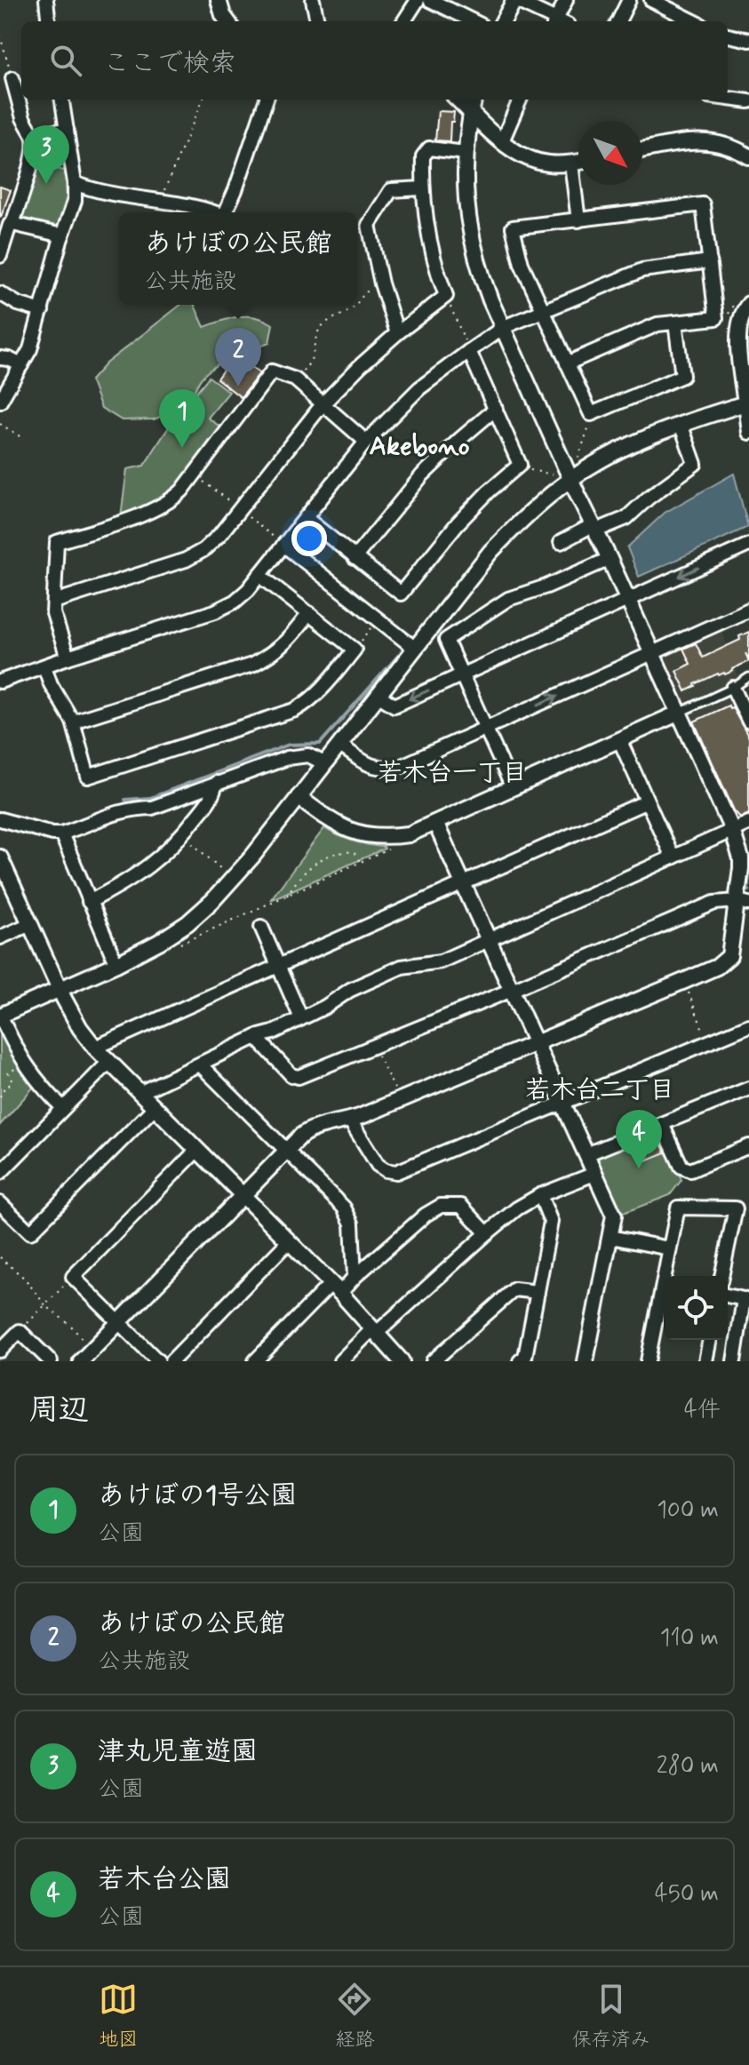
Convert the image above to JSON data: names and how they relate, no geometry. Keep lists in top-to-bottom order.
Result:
{
  "districts": ["Akebono", "若木台一丁目", "若木台二丁目"],
  "north": "bottom right",
  "page": {
    "search": "ここで検索",
    "pins": [
      "3",
      "2",
      "1",
      "4"
    ],
    "popup": ["あけぼの公民館", "公共施設"],
    "heading": ["周辺", "4件"],
    "list": [
      {
        "mark": "1",
        "name": "あけぼの1号公園",
        "note": "公園",
        "value": "100 m"
      },
      {
        "mark": "2",
        "name": "あけぼの公民館",
        "note": "公共施設",
        "value": "110 m"
      },
      {
        "mark": "3",
        "name": "津丸児童遊園",
        "note": "公園",
        "value": "280 m"
      },
      {
        "mark": "4",
        "name": "若木台公園",
        "note": "公園",
        "value": "450 m"
      }
    ],
    "nav": ["地図", "経路", "保存済み"]
  }
}
